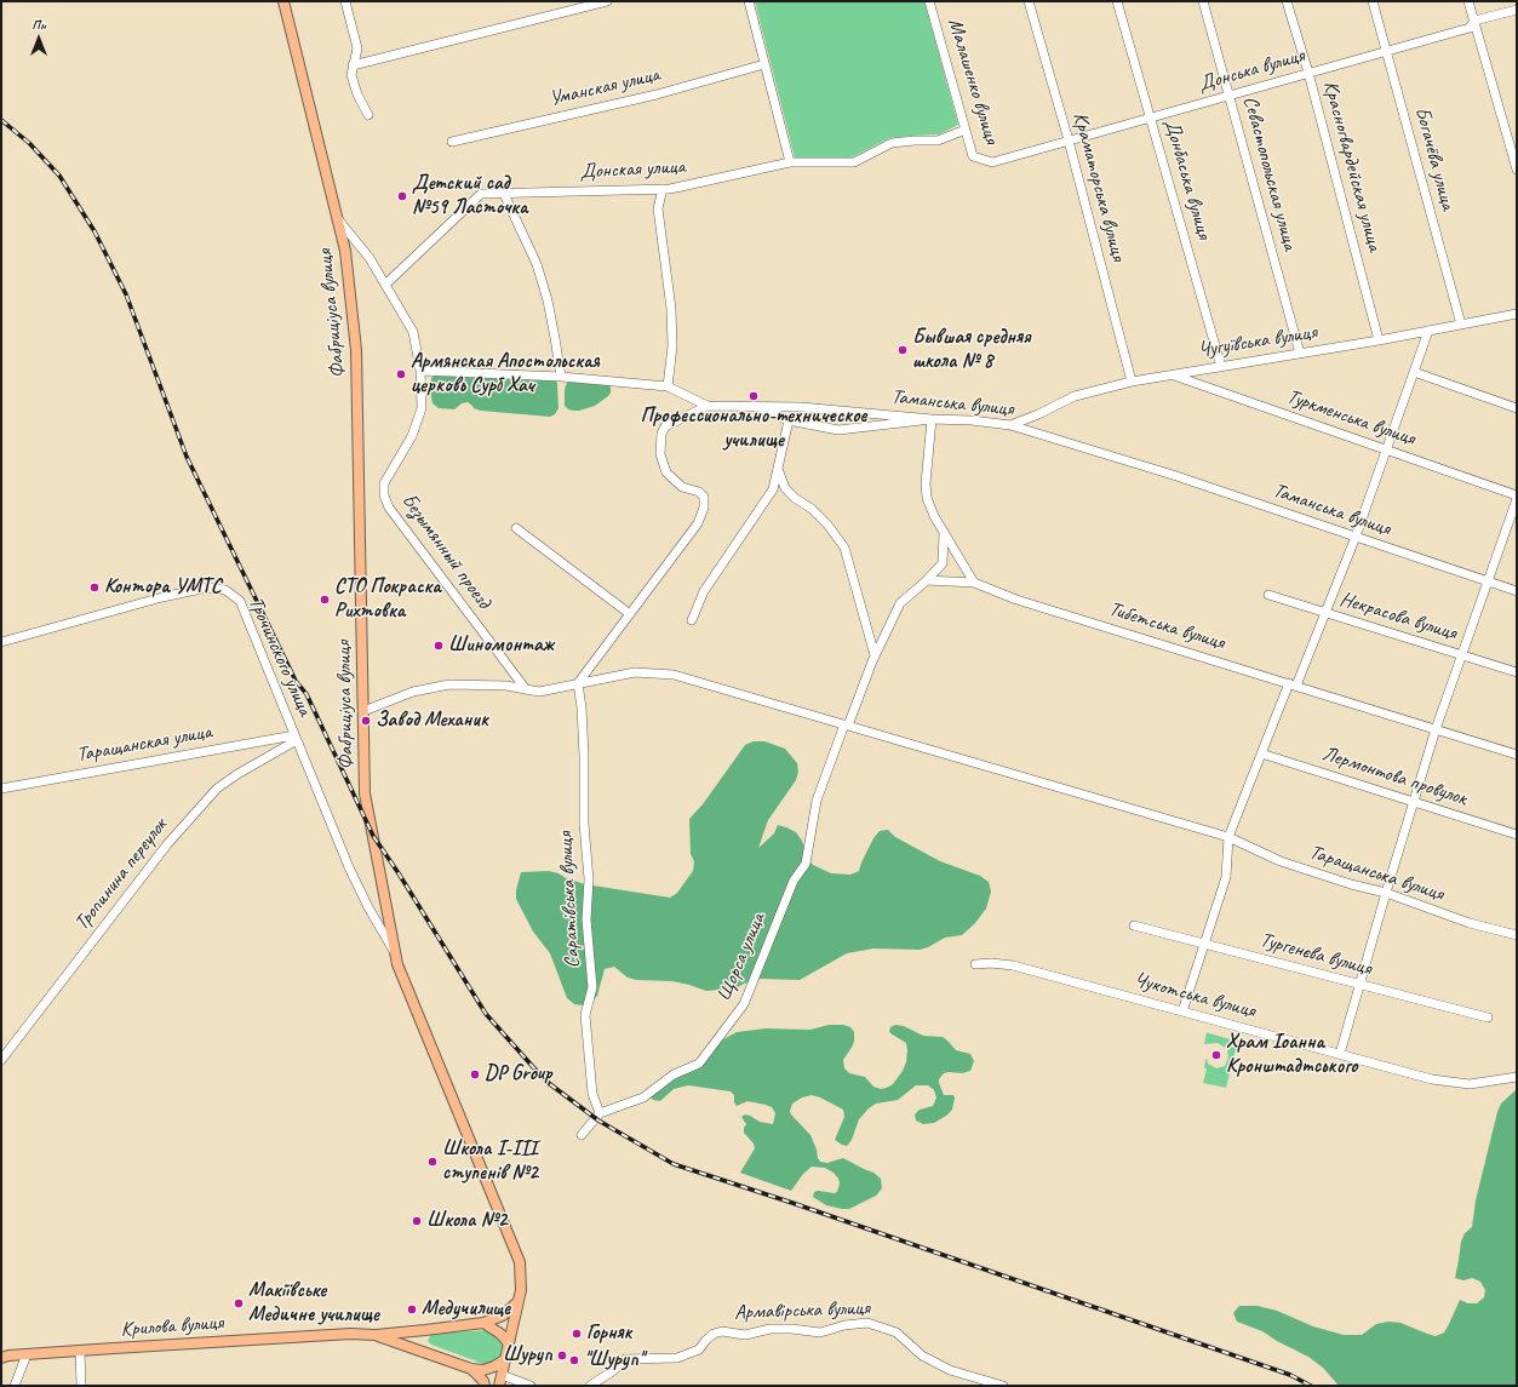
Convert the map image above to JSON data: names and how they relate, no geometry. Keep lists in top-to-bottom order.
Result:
{
  "streets": {
    "main road": ["Фабриціуса вулиця", "Крилова вулиця"],
    "street": [
      "Донська вулиця",
      "Малашенко вулиця",
      "Уманская улица",
      "Богачёва улица",
      "Красногвардейская улица",
      "Донская улица",
      "Севастопольская улица",
      "Донбаська вулиця",
      "Краматорська вулиця",
      "Чугуївська вулиця",
      "Таманська вулиця",
      "Туркменська вулиця",
      "Безымянный проезд",
      "Некрасова вулиця",
      "Тибетська вулиця",
      "Трочинского улица",
      "Таращанская улица",
      "Лермонтова провулок",
      "Таращанська вулиця",
      "Тропинина переулок",
      "Саратівська вулиця",
      "Тургенєва вулиця",
      "Щорса улица",
      "Чукотська вулиця",
      "Армавірська вулиця"
    ]
  },
  "crossings": [
    ["Донська вулиця", "Малашенко вулиця"],
    ["Донська вулиця", "Богачёва улица"],
    ["Донська вулиця", "Красногвардейская улица"],
    ["Донська вулиця", "Севастопольская улица"],
    ["Донська вулиця", "Донбаська вулиця"],
    ["Донська вулиця", "Краматорська вулиця"],
    ["Малашенко вулиця", "Донская улица"],
    ["Богачёва улица", "Чугуївська вулиця"],
    ["Красногвардейская улица", "Чугуївська вулиця"],
    ["Донская улица", "Безымянный проезд"],
    ["Севастопольская улица", "Чугуївська вулиця"],
    ["Донбаська вулиця", "Чугуївська вулиця"],
    ["Краматорська вулиця", "Чугуївська вулиця"],
    ["Фабриціуса вулиця", "Безымянный проезд"],
    ["Фабриціуса вулиця", "Трочинского улица"],
    ["Фабриціуса вулиця", "Таращанська вулиця"],
    ["Чугуївська вулиця", "Таманська вулиця"],
    ["Чугуївська вулиця", "Туркменська вулиця"],
    ["Таманська вулиця", "Безымянный проезд"],
    ["Безымянный проезд", "Таращанська вулиця"],
    ["Тибетська вулиця", "Щорса улица"],
    ["Трочинского улица", "Таращанская улица"],
    ["Трочинского улица", "Тропинина переулок"],
    ["Таращанская улица", "Тропинина переулок"],
    ["Таращанська вулиця", "Саратівська вулиця"],
    ["Таращанська вулиця", "Щорса улица"],
    ["Саратівська вулиця", "Щорса улица"]
  ],
  "places": [
    "Детский сад №59 Ласточка",
    "Бывшая средняя школа № 8",
    "Армянская Апостольская церковь Сурб Хач",
    "Профессионально-техническое училище",
    "Контора УМТС",
    "СТО Покраска Рихтовка",
    "Шиномонтаж",
    "Завод Механик",
    "Храм Іоанна Кронштадтського",
    "DP Group",
    "Школа I-III ступенів №2",
    "Школа №2",
    "Макіївське Медичне училище",
    "Медучилище",
    "Горняк",
    "Шуруп",
    "\"Шуруп\""
  ],
  "north": "top"
}
